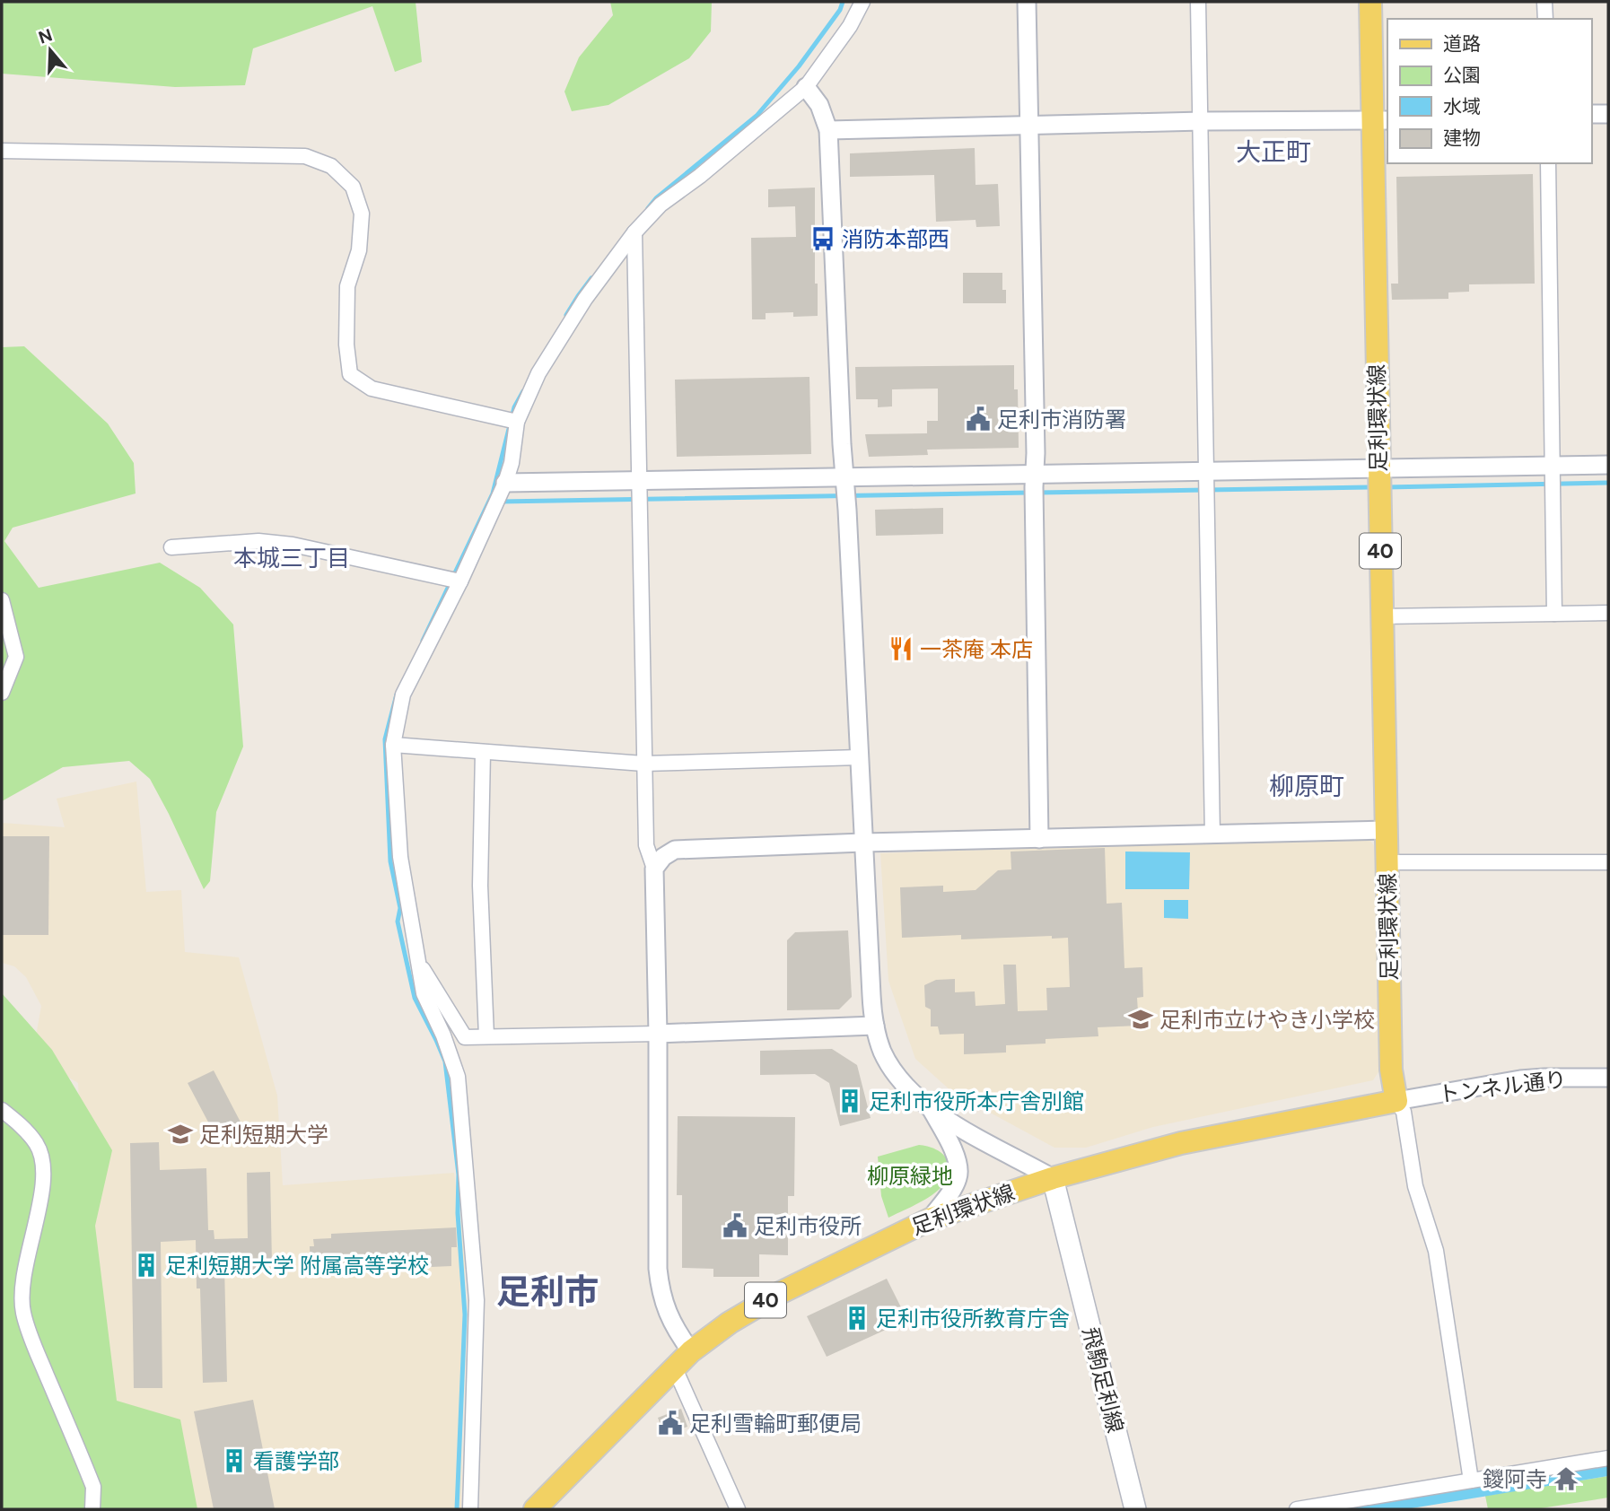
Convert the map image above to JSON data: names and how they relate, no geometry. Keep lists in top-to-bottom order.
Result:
{
  "streets": {
    "main road": ["足利環状線", "40", "飛駒足利線"],
    "street": ["トンネル通り"]
  },
  "crossings": [
    ["足利環状線", "トンネル通り"],
    ["足利環状線", "飛駒足利線"]
  ],
  "districts": [
    "大正町",
    "本城三丁目",
    "柳原町",
    "足利市"
  ],
  "parks": ["柳原緑地"],
  "places": {
    "bus stop": ["消防本部西"],
    "public building": ["足利市消防署", "足利市役所", "足利雪輪町郵便局"],
    "restaurant": ["一茶庵 本店"],
    "school or university": ["足利市立けやき小学校", "足利短期大学"],
    "building": [
      "足利市役所本庁舎別館",
      "足利短期大学 附属高等学校",
      "足利市役所教育庁舎",
      "看護学部"
    ],
    "temple": ["鑁阿寺"]
  },
  "legend": [
    "道路",
    "公園",
    "水域",
    "建物"
  ],
  "north": "top"
}
